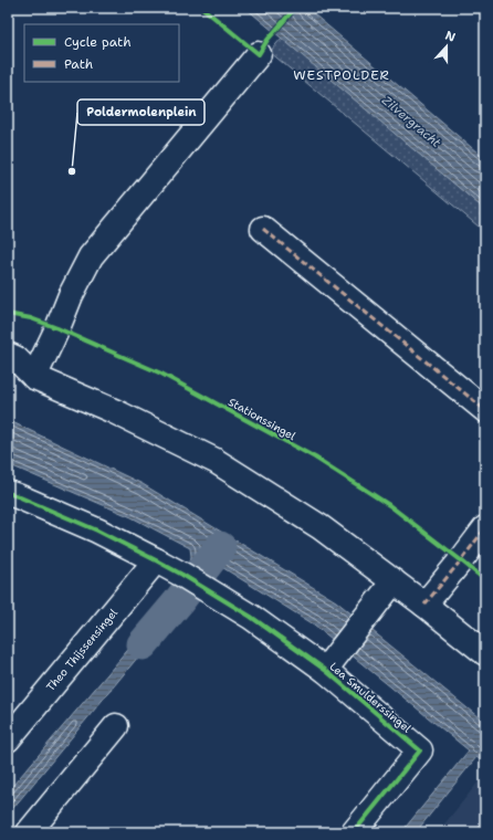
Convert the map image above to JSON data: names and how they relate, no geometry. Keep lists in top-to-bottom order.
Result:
{
  "streets": {
    "street": ["Theo Thijssensingel", "Lea Smulderssingel"],
    "cycle path": ["Stationssingel"]
  },
  "crossings": [
    ["Theo Thijssensingel", "Lea Smulderssingel"]
  ],
  "districts": ["WESTPOLDER"],
  "water": ["Zilvergracht"],
  "places": ["Poldermolenplein"],
  "legend": ["Cycle path", "Path"],
  "north": "top"
}
